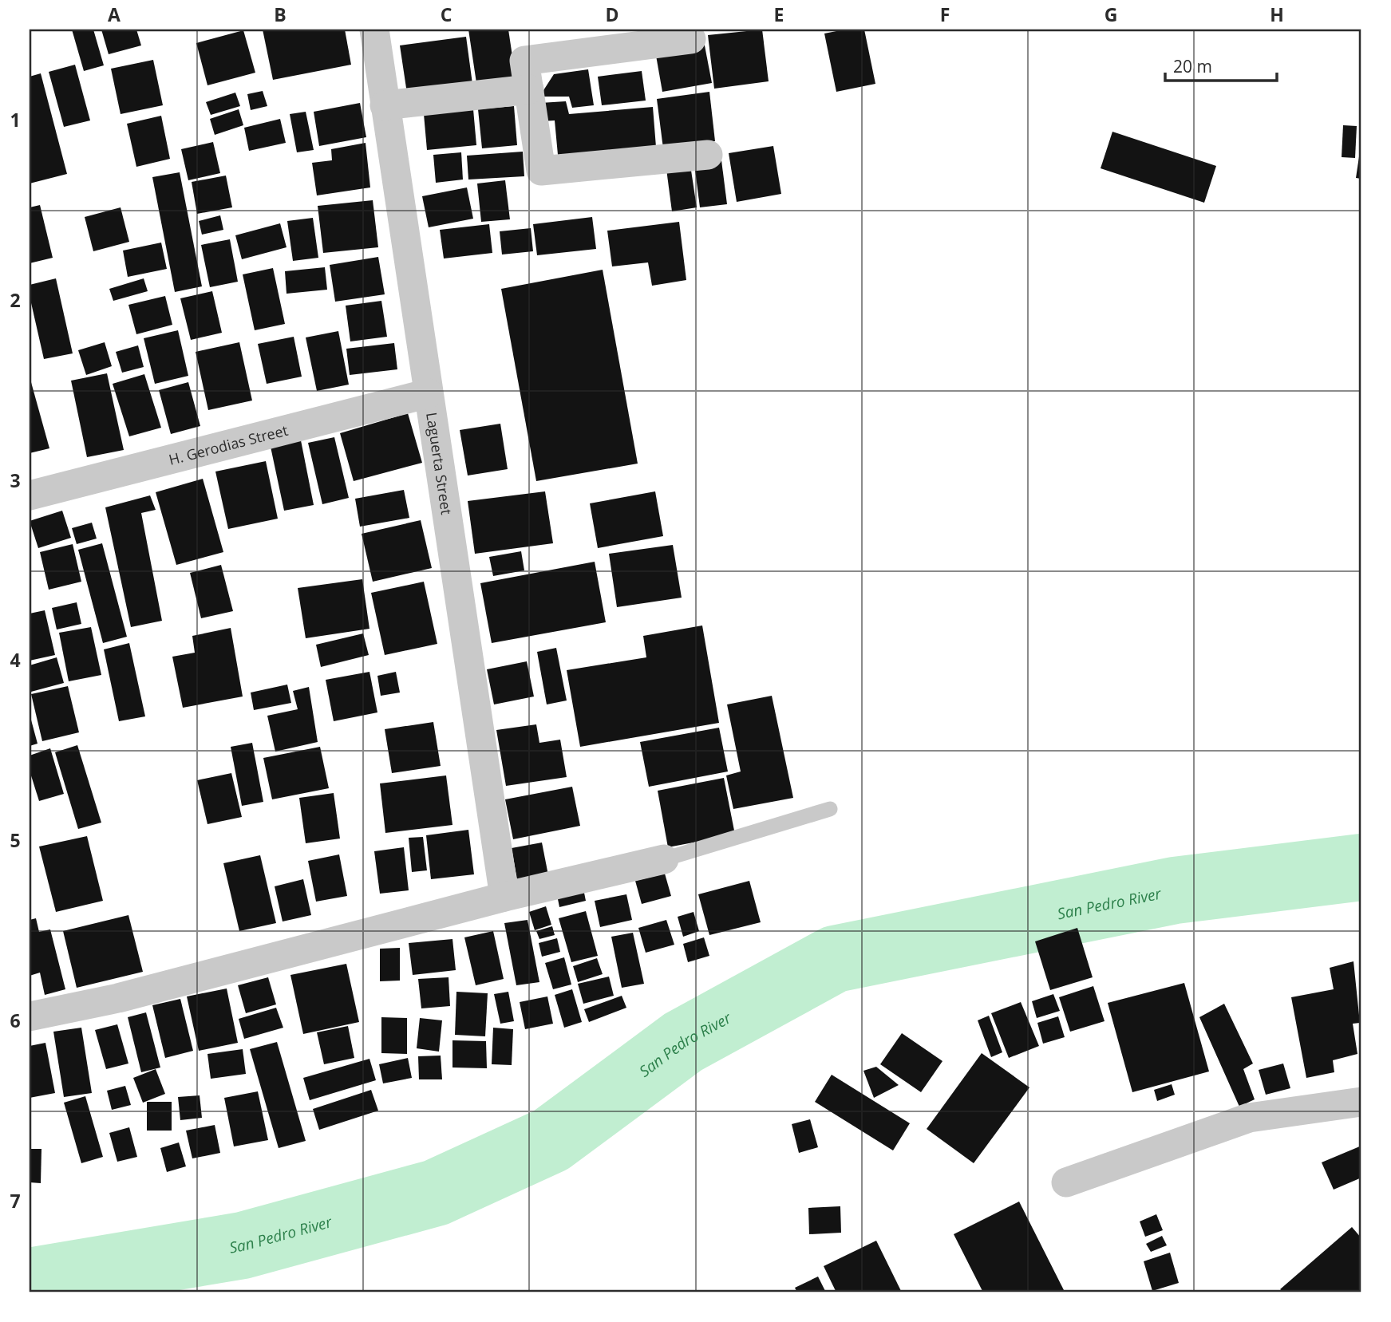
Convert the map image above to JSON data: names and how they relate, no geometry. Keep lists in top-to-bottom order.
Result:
{
  "streets": {
    "street": ["H. Gerodias Street", "Laguerta Street"]
  },
  "crossings": [
    ["H. Gerodias Street", "Laguerta Street"]
  ],
  "water": ["San Pedro River"],
  "scale_bar": "20 m",
  "grid": {
    "columns": [
      "A",
      "B",
      "C",
      "D",
      "E",
      "F",
      "G",
      "H"
    ],
    "rows": [
      "1",
      "2",
      "3",
      "4",
      "5",
      "6",
      "7"
    ]
  }
}
